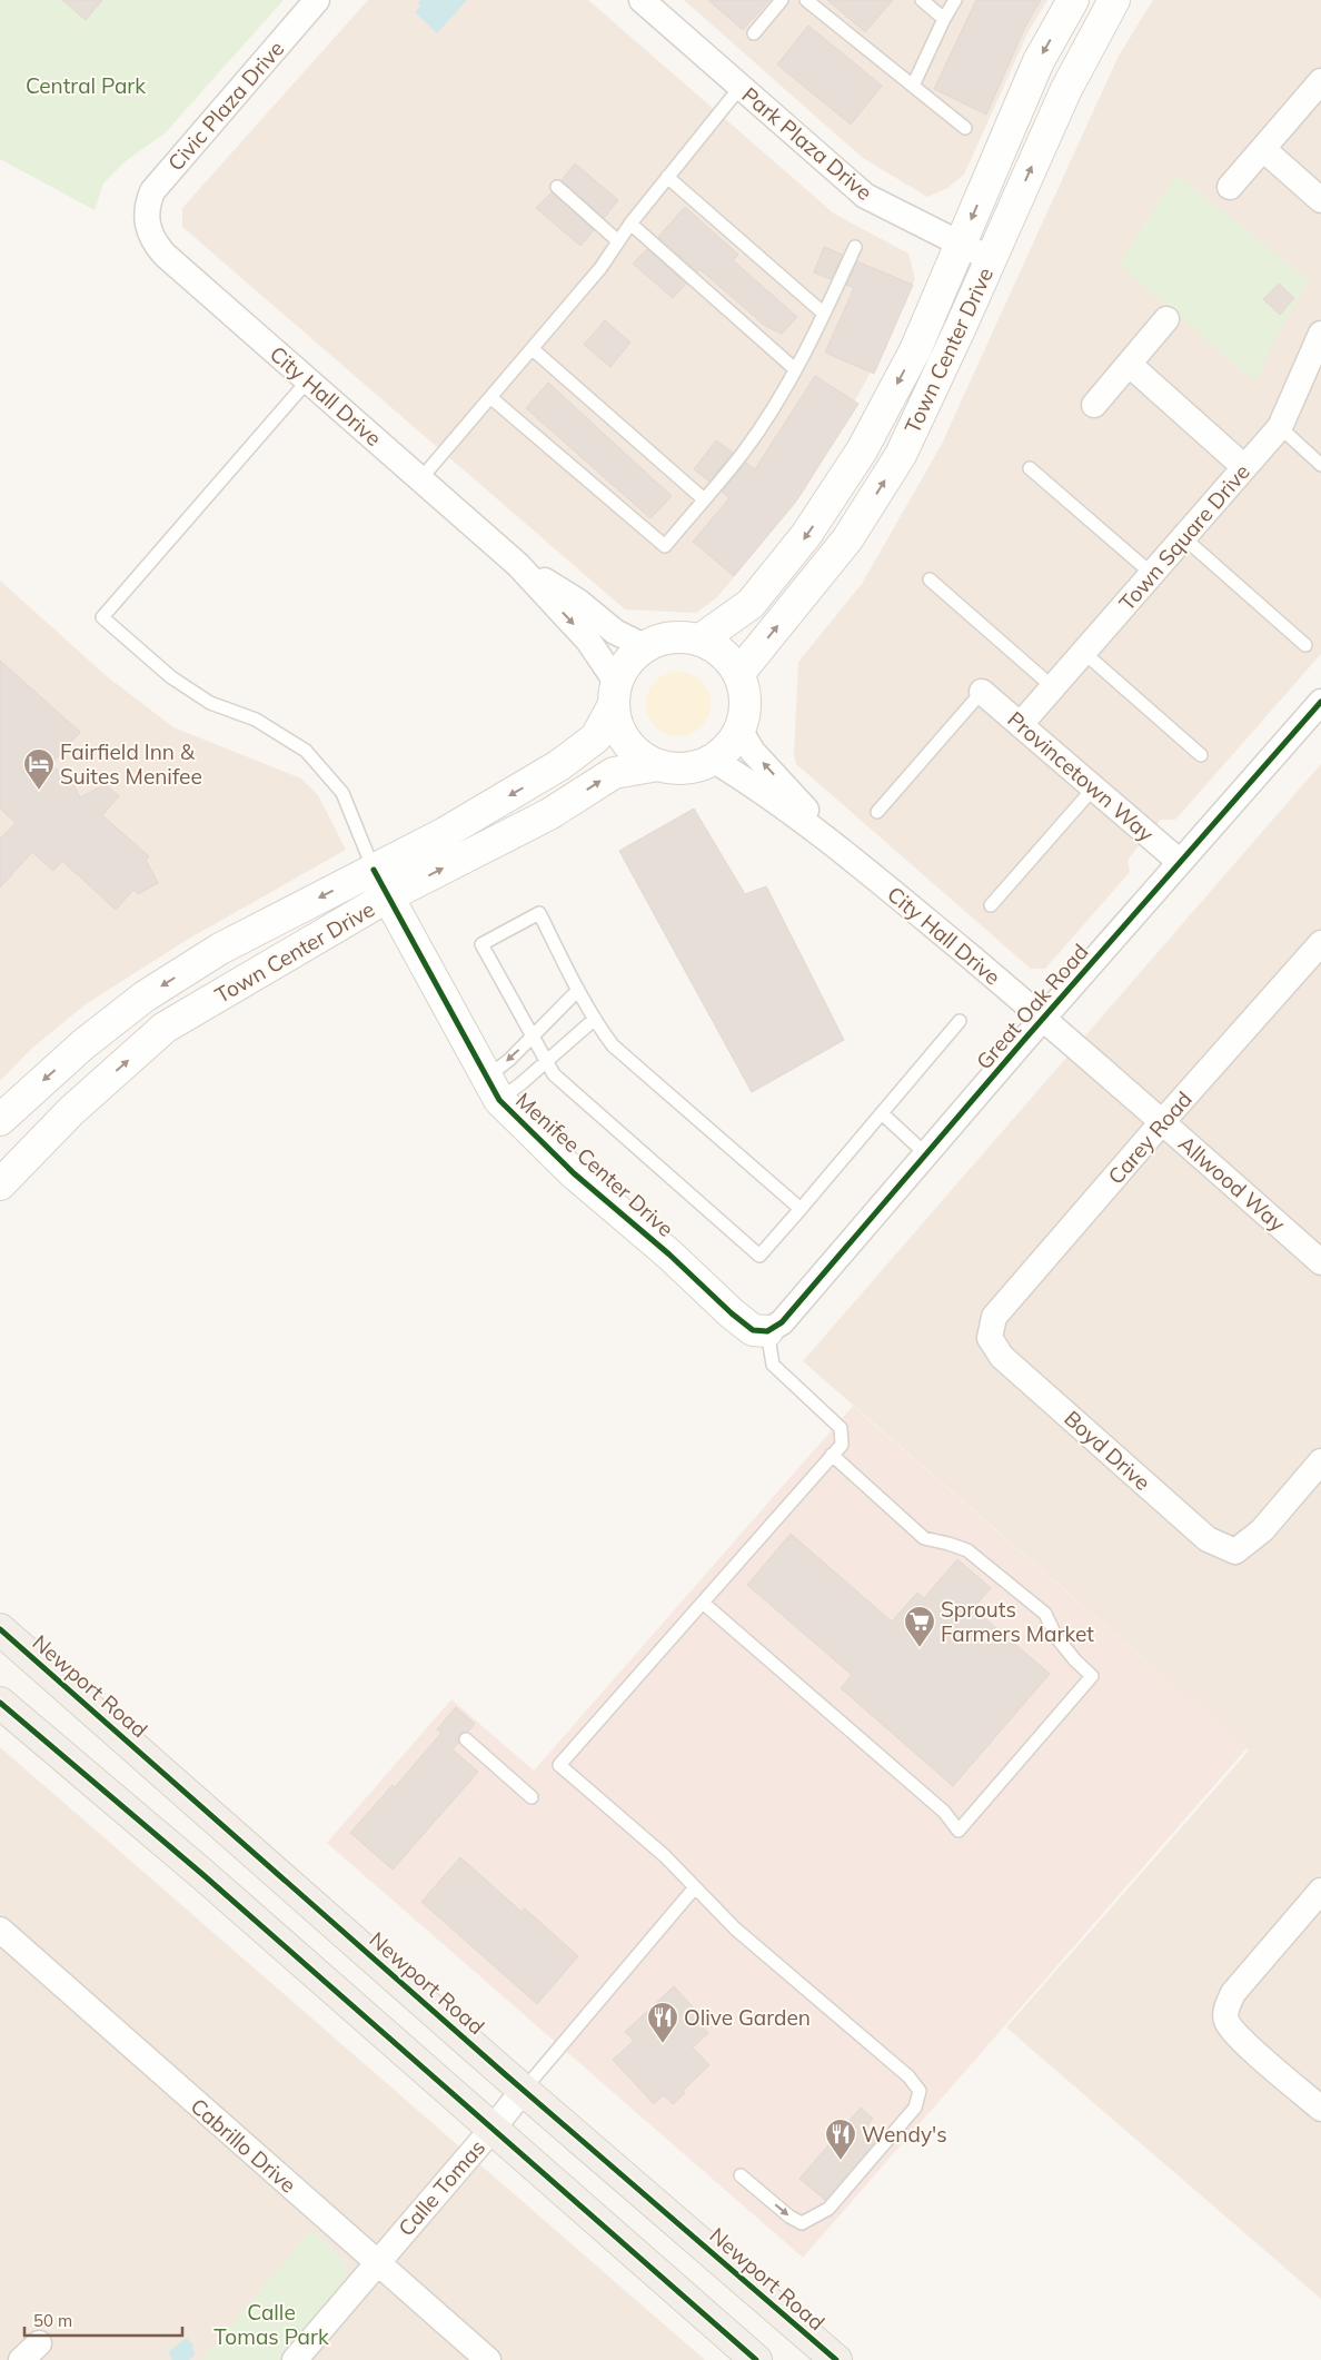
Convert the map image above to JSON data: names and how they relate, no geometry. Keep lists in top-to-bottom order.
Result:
{
  "streets": {
    "main road": ["Newport Road"],
    "street": [
      "Civic Plaza Drive",
      "Park Plaza Drive",
      "Town Center Drive",
      "City Hall Drive",
      "Town Square Drive",
      "Provincetown Way",
      "Great Oak Road",
      "Carey Road",
      "Menifee Center Drive",
      "Allwood Way",
      "Boyd Drive",
      "Cabrillo Drive",
      "Calle Tomas"
    ]
  },
  "crossings": [
    ["Civic Plaza Drive", "City Hall Drive"],
    ["Park Plaza Drive", "Town Center Drive"],
    ["Town Center Drive", "City Hall Drive"],
    ["Town Center Drive", "Menifee Center Drive"],
    ["City Hall Drive", "Great Oak Road"],
    ["City Hall Drive", "Allwood Way"],
    ["Town Square Drive", "Provincetown Way"],
    ["Provincetown Way", "Great Oak Road"],
    ["Great Oak Road", "Menifee Center Drive"],
    ["Great Oak Road", "Allwood Way"],
    ["Carey Road", "Allwood Way"],
    ["Carey Road", "Boyd Drive"],
    ["Newport Road", "Calle Tomas"],
    ["Cabrillo Drive", "Calle Tomas"]
  ],
  "parks": ["Central Park", "Calle Tomas Park"],
  "places": {
    "hotel": ["Fairfield Inn & Suites Menifee"],
    "supermarket": ["Sprouts Farmers Market"],
    "restaurant": ["Olive Garden", "Wendy's"]
  },
  "scale_bar": "50 m"
}
